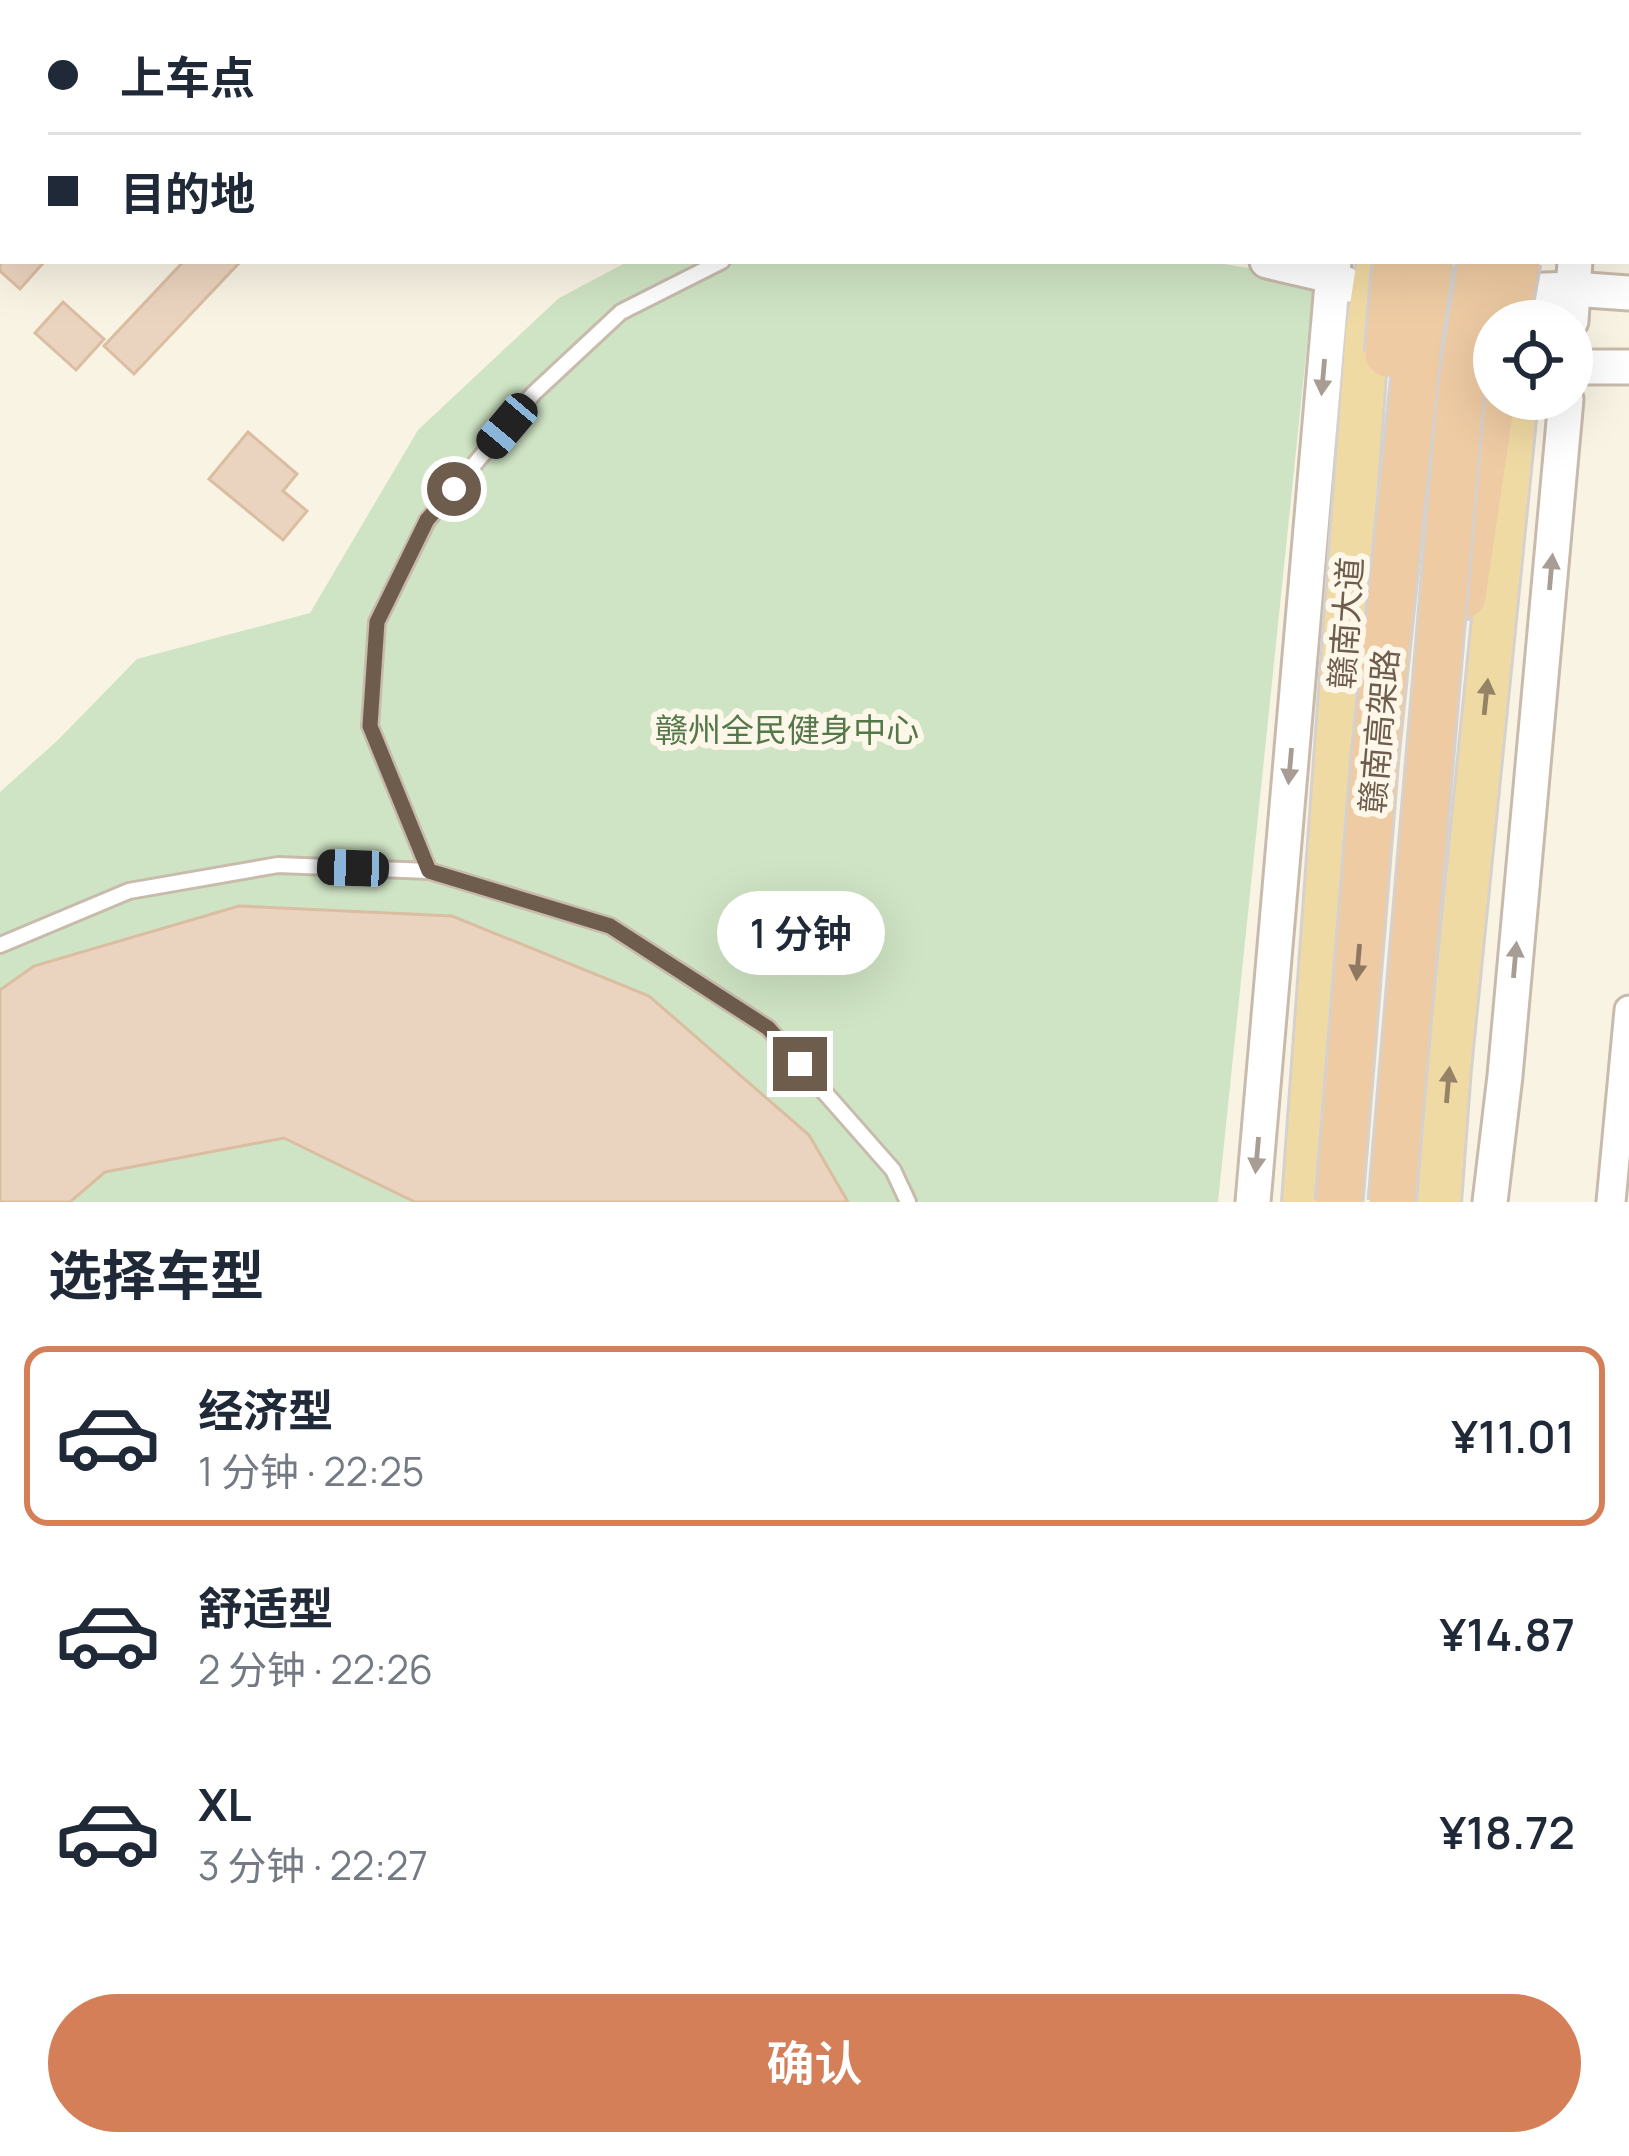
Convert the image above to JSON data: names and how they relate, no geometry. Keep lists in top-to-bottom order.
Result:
{
  "streets": {
    "highway": ["赣南高架路"],
    "main road": ["赣南大道"]
  },
  "parks": ["赣州全民健身中心"],
  "page": {
    "banner": ["上车点", "目的地"],
    "bubble": "1 分钟",
    "heading": "选择车型",
    "list": [
      {
        "name": "经济型",
        "note": "1 分钟 · 22:25",
        "value": "¥11.01"
      },
      {
        "name": "舒适型",
        "note": "2 分钟 · 22:26",
        "value": "¥14.87"
      },
      {
        "name": "XL",
        "note": "3 分钟 · 22:27",
        "value": "¥18.72"
      }
    ],
    "buttons": "确认"
  }
}
